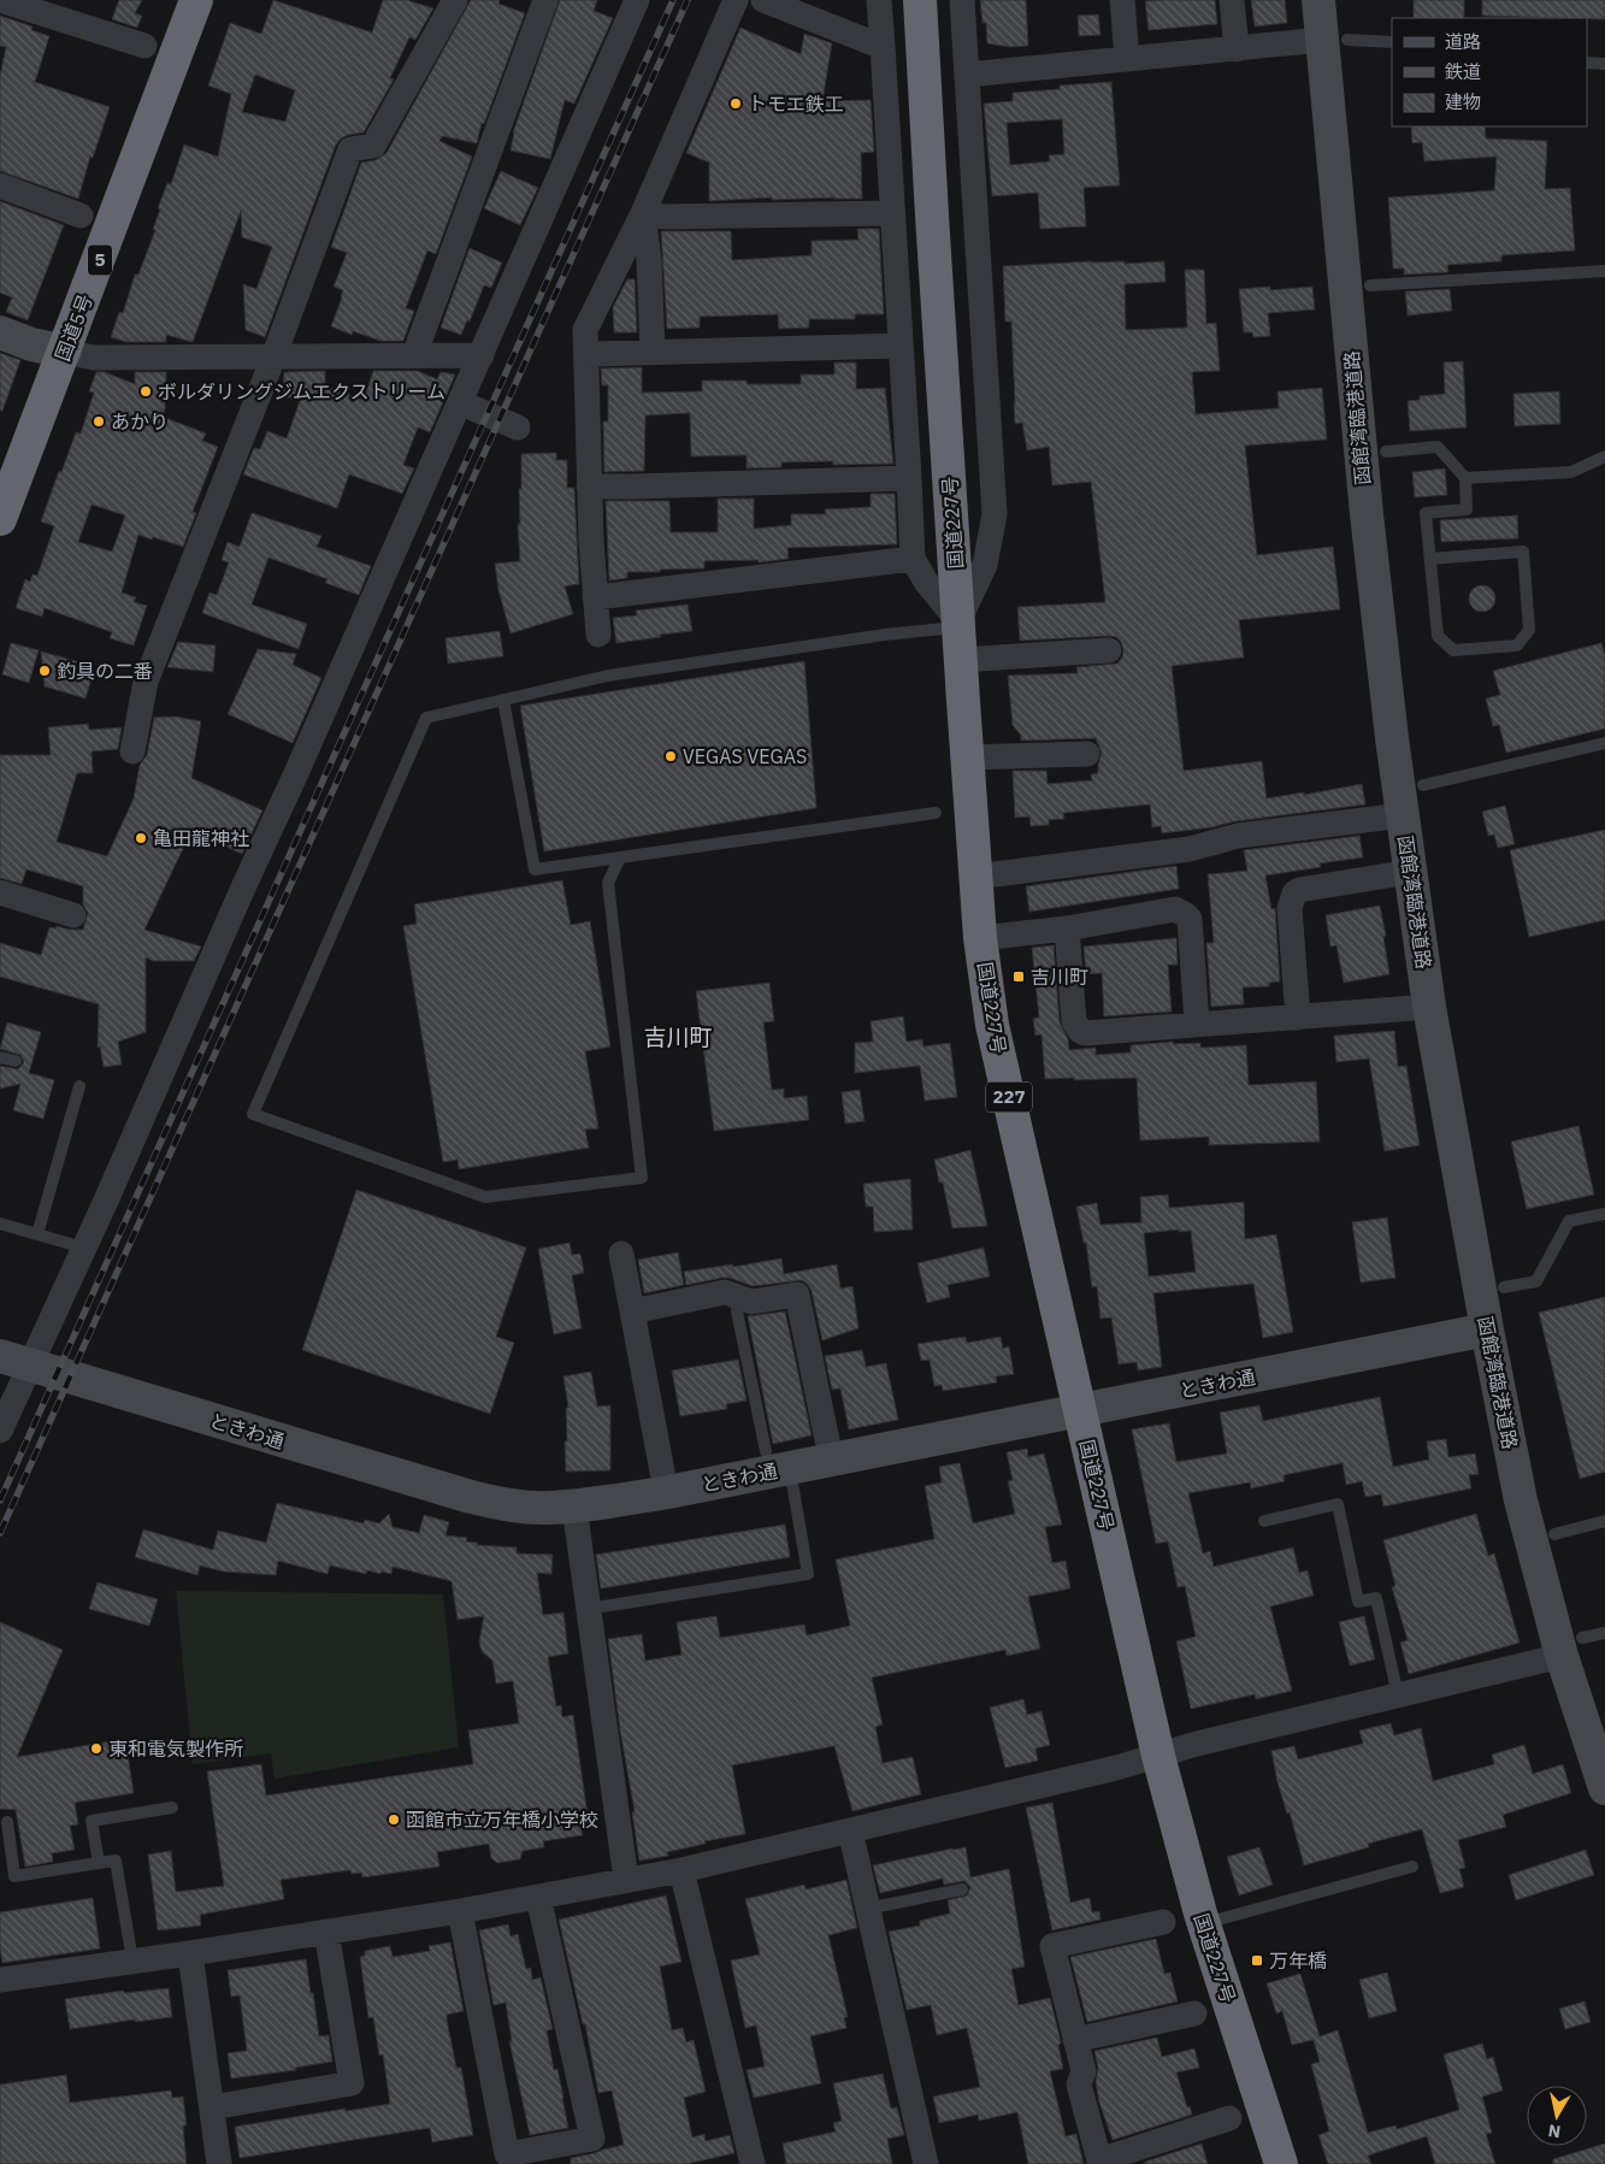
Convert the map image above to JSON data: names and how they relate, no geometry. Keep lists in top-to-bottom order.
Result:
{
  "streets": {
    "highway": [
      "5",
      "国道5号",
      "国道227号",
      "227"
    ],
    "street": ["函館湾臨港道路", "ときわ通"]
  },
  "crossings": [
    ["函館湾臨港道路", "ときわ通"],
    ["国道227号", "ときわ通"]
  ],
  "districts": ["吉川町"],
  "places": {
    "other": [
      "トモエ鉄工",
      "ボルダリングジムエクストリーム",
      "あかり",
      "釣具の二番",
      "VEGAS VEGAS",
      "亀田龍神社",
      "東和電気製作所",
      "函館市立万年橋小学校"
    ],
    "transit": ["吉川町", "万年橋"]
  },
  "legend": ["道路", "鉄道", "建物"],
  "north": "bottom"
}
